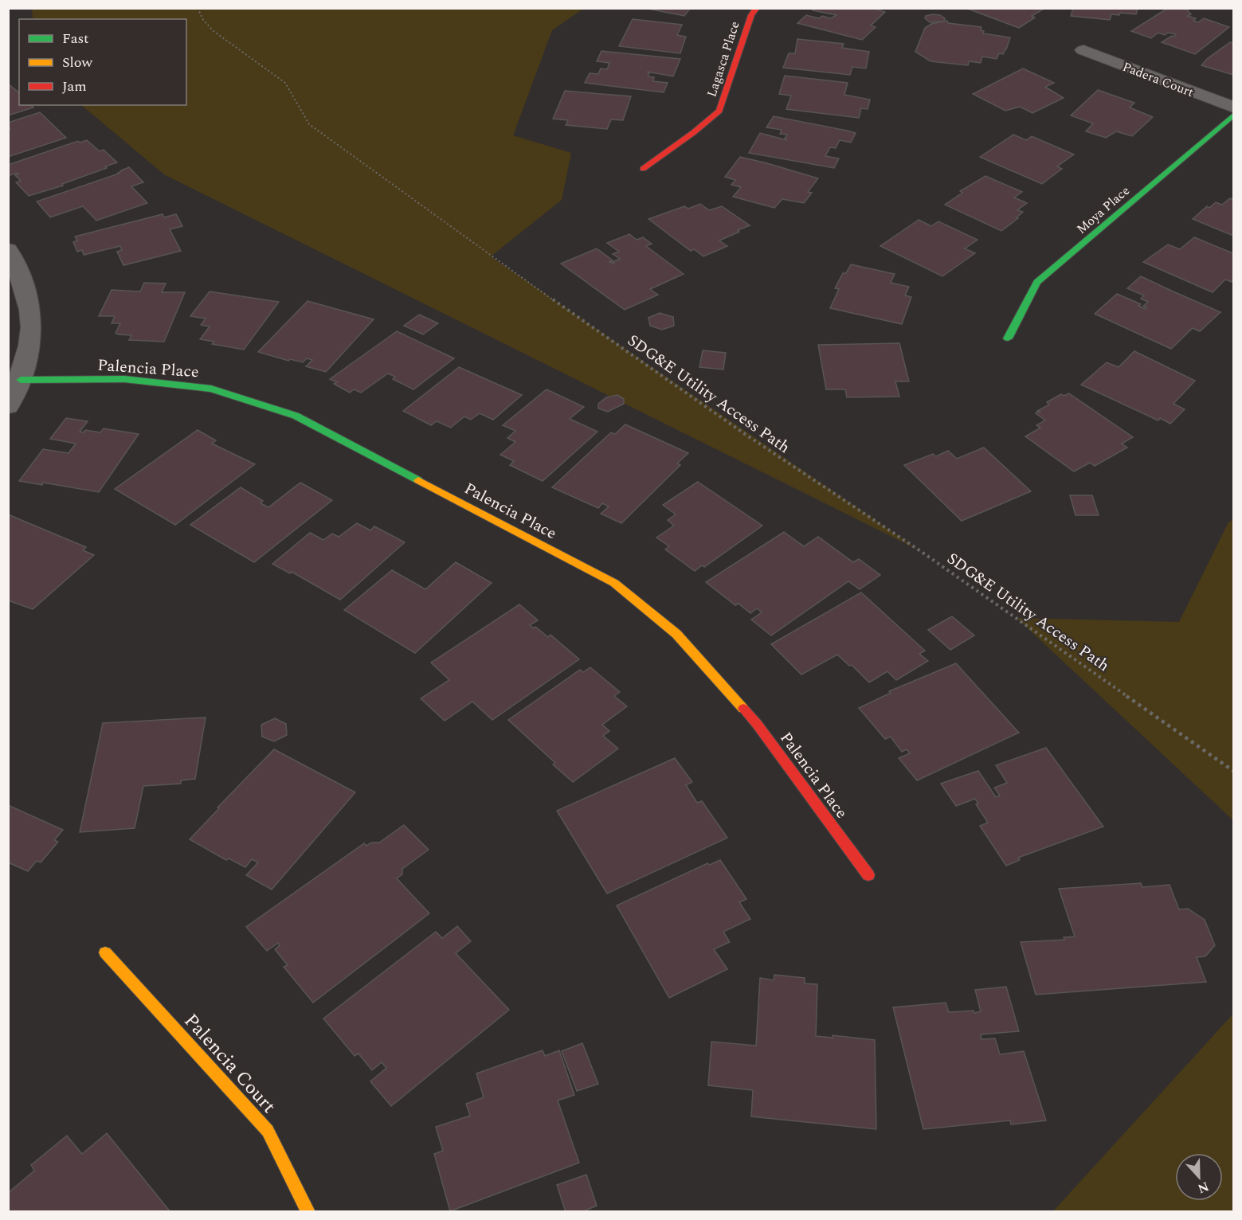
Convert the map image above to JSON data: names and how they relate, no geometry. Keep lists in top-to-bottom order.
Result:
{
  "streets": {
    "street": [
      "Lagasca Place",
      "Padera Court",
      "Moya Place",
      "Palencia Place",
      "Palencia Court"
    ],
    "path": ["SDG&E Utility Access Path"]
  },
  "legend": ["Fast", "Slow", "Jam"],
  "north": "bottom"
}
